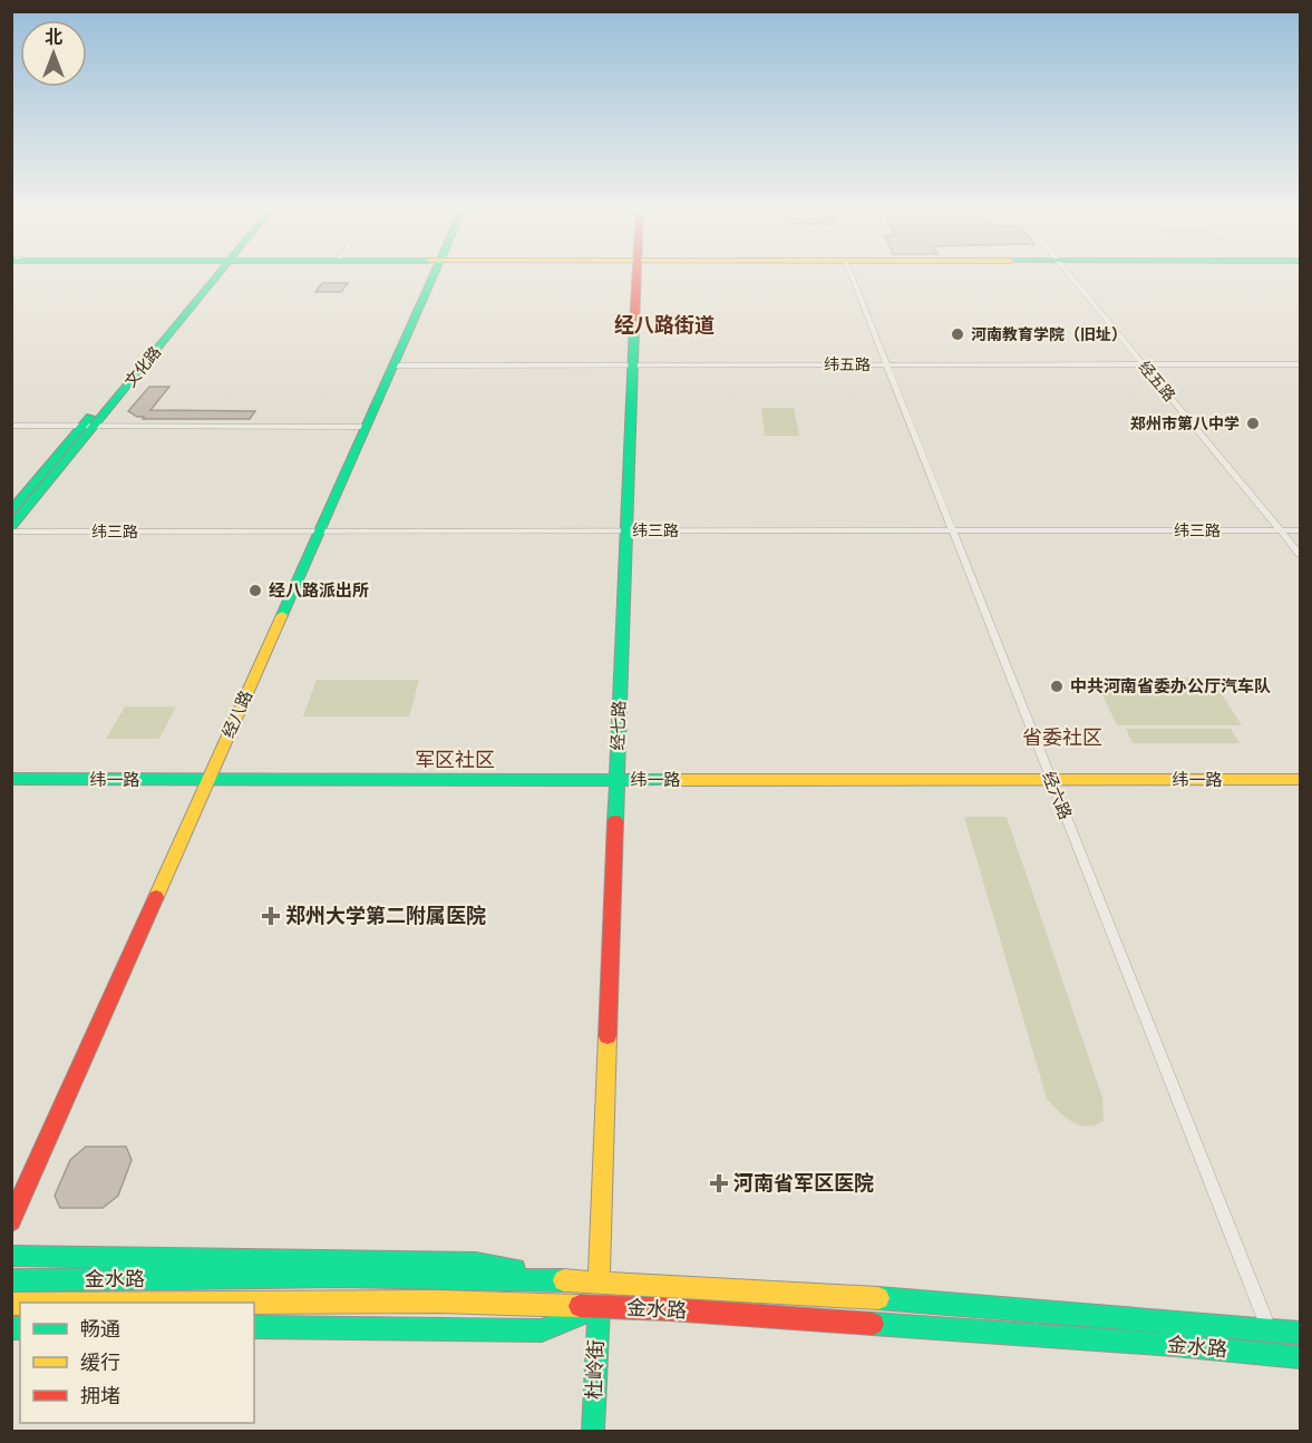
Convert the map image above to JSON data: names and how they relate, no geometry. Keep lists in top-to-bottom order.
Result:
{
  "streets": {
    "main road": [
      "文化路",
      "经八路",
      "经七路",
      "纬一路",
      "金水路",
      "杜岭街"
    ],
    "street": [
      "纬五路",
      "经五路",
      "纬三路",
      "经六路"
    ]
  },
  "crossings": [
    ["纬五路", "经五路"],
    ["纬五路", "经八路"],
    ["纬五路", "经七路"],
    ["纬五路", "经六路"],
    ["文化路", "纬三路"],
    ["经五路", "纬三路"],
    ["纬三路", "经八路"],
    ["纬三路", "经七路"],
    ["纬三路", "经六路"],
    ["经八路", "纬一路"],
    ["经七路", "纬一路"],
    ["经七路", "金水路"],
    ["纬一路", "经六路"],
    ["经六路", "金水路"],
    ["金水路", "杜岭街"]
  ],
  "districts": ["经八路街道", "省委社区", "军区社区"],
  "places": {
    "other": [
      "河南教育学院（旧址）",
      "郑州市第八中学",
      "经八路派出所",
      "中共河南省委办公厅汽车队"
    ],
    "health": ["郑州大学第二附属医院", "河南省军区医院"]
  },
  "legend": ["畅通", "缓行", "拥堵"],
  "north": "top"
}
